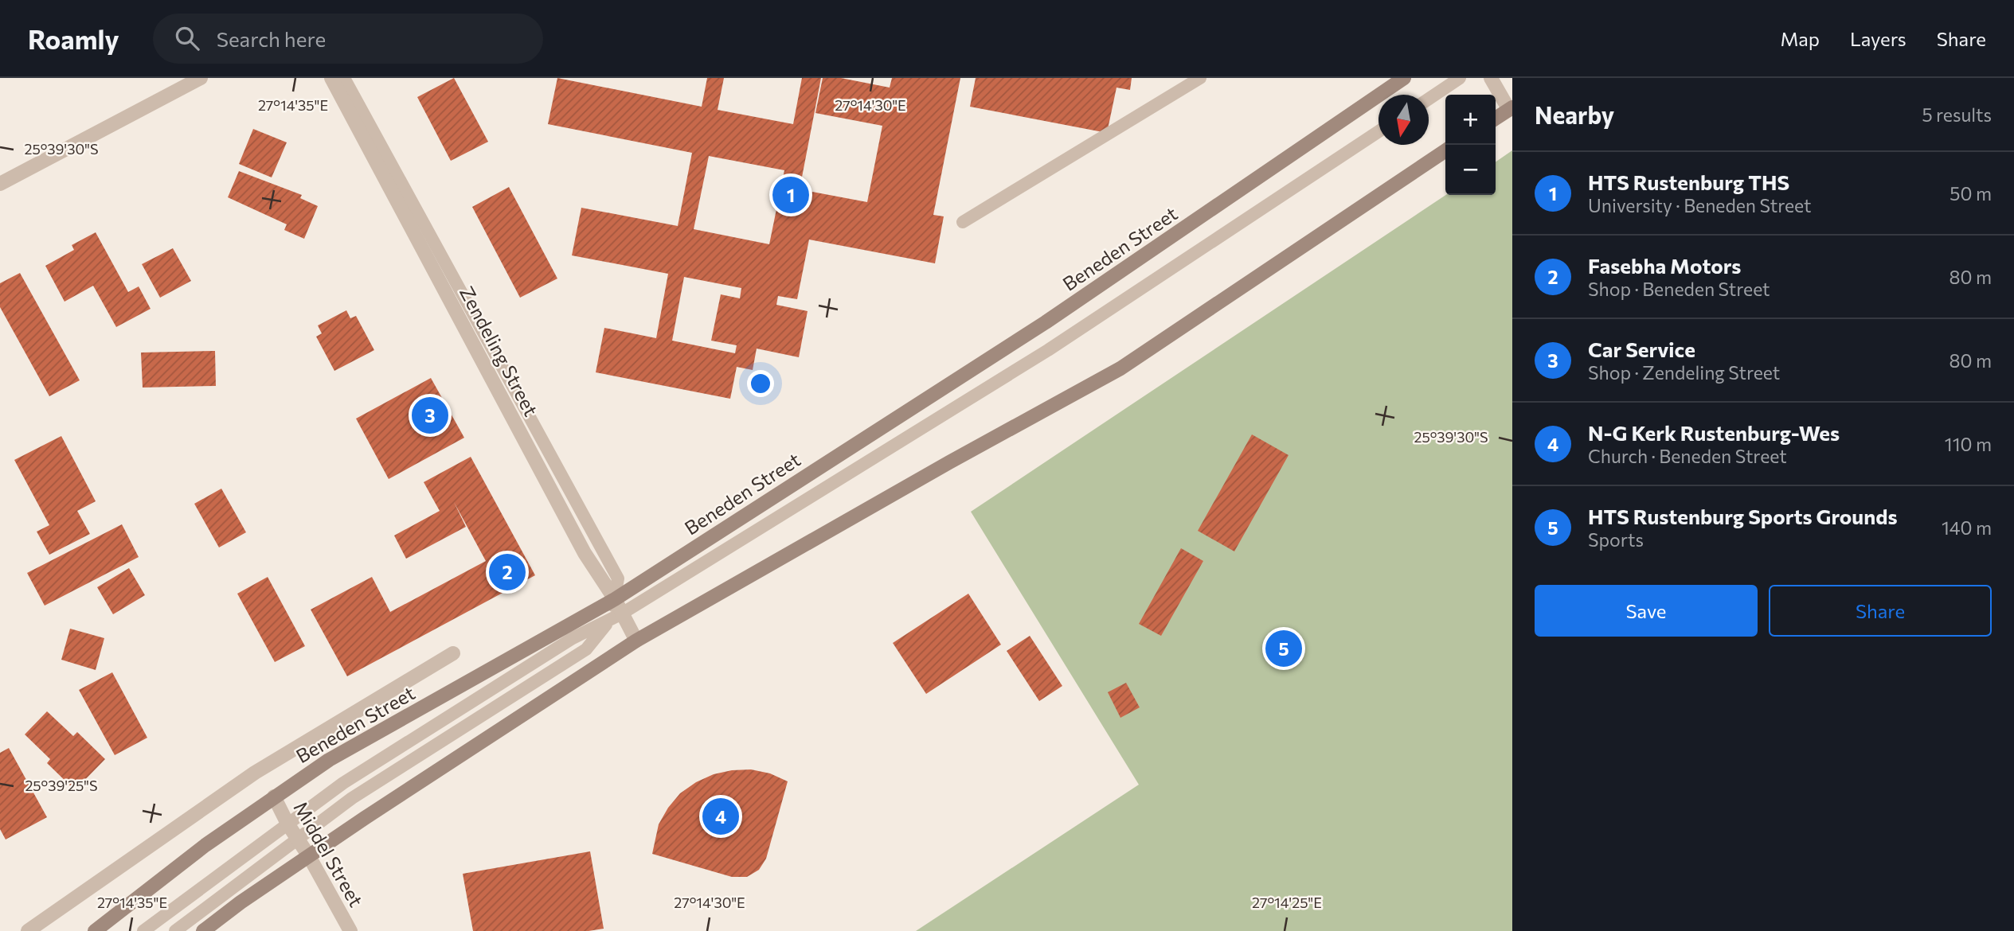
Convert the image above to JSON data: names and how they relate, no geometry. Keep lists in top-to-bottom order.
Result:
{
  "streets": {
    "main road": ["Beneden Street"],
    "street": ["Zendeling Street", "Middel Street"]
  },
  "crossings": [
    ["Beneden Street", "Zendeling Street"],
    ["Beneden Street", "Middel Street"]
  ],
  "north": "bottom",
  "page": {
    "header": "Roamly",
    "search": "Search here",
    "nav": ["Map", "Layers", "Share"],
    "heading": ["Nearby", "5 results"],
    "map_buttons": ["+", "−"],
    "list": [
      {
        "mark": "1",
        "name": "HTS Rustenburg THS",
        "note": "University · Beneden Street",
        "value": "50 m"
      },
      {
        "mark": "2",
        "name": "Fasebha Motors",
        "note": "Shop · Beneden Street",
        "value": "80 m"
      },
      {
        "mark": "3",
        "name": "Car Service",
        "note": "Shop · Zendeling Street",
        "value": "80 m"
      },
      {
        "mark": "4",
        "name": "N-G Kerk Rustenburg-Wes",
        "note": "Church · Beneden Street",
        "value": "110 m"
      },
      {
        "mark": "5",
        "name": "HTS Rustenburg Sports Grounds",
        "note": "Sports",
        "value": "140 m"
      }
    ],
    "pins": [
      "1",
      "3",
      "2",
      "5",
      "4"
    ],
    "buttons": ["Save", "Share"]
  },
  "coordinates": [
    "27°14'35\"E",
    "27°14'30\"E",
    "25°39'30\"S",
    "25°39'25\"S",
    "27°14'25\"E"
  ]
}
